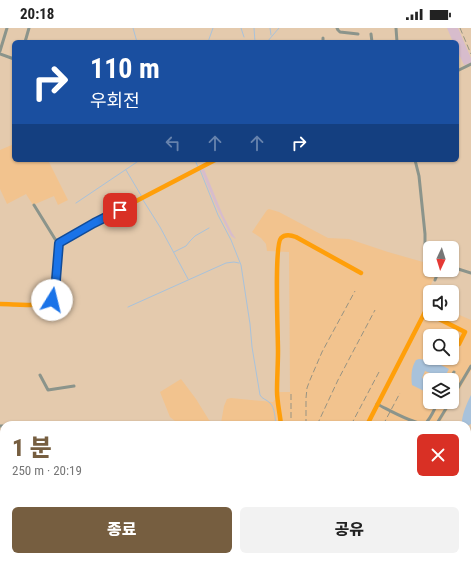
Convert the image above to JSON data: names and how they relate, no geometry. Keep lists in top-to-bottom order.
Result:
{
  "north": "bottom",
  "page": {
    "status": "20:18",
    "turn": ["110 m", "우회전"],
    "heading": ["1 분", "250 m · 20:19"],
    "buttons": ["종료", "공유"]
  }
}
